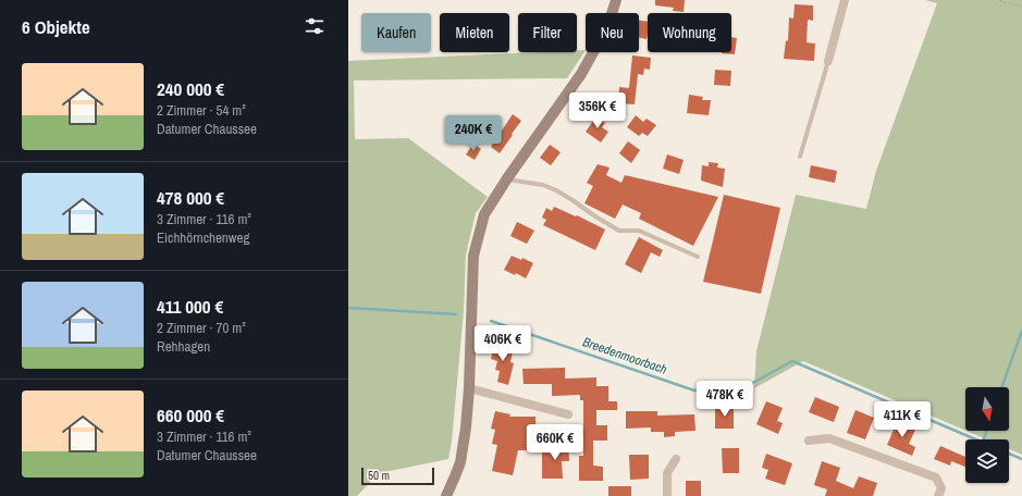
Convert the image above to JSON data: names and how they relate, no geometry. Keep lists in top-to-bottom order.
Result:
{
  "water": ["Breedenmoorbach"],
  "scale_bar": "50 m",
  "north": "bottom",
  "page": {
    "heading": "6 Objekte",
    "chip": [
      "Kaufen",
      "Mieten",
      "Filter",
      "Neu",
      "Wohnung"
    ],
    "list": [
      {
        "name": "240 000 €",
        "note": "2 Zimmer · 54 m² · Datumer Chaussee"
      },
      {
        "name": "478 000 €",
        "note": "3 Zimmer · 116 m² · Eichhörnchenweg"
      },
      {
        "name": "411 000 €",
        "note": "2 Zimmer · 70 m² · Rehhagen"
      },
      {
        "name": "660 000 €",
        "note": "3 Zimmer · 116 m² · Datumer Chaussee"
      }
    ],
    "price": [
      "356K €",
      "240K €",
      "406K €",
      "478K €",
      "411K €",
      "660K €"
    ],
    "scale": "50 m"
  }
}
